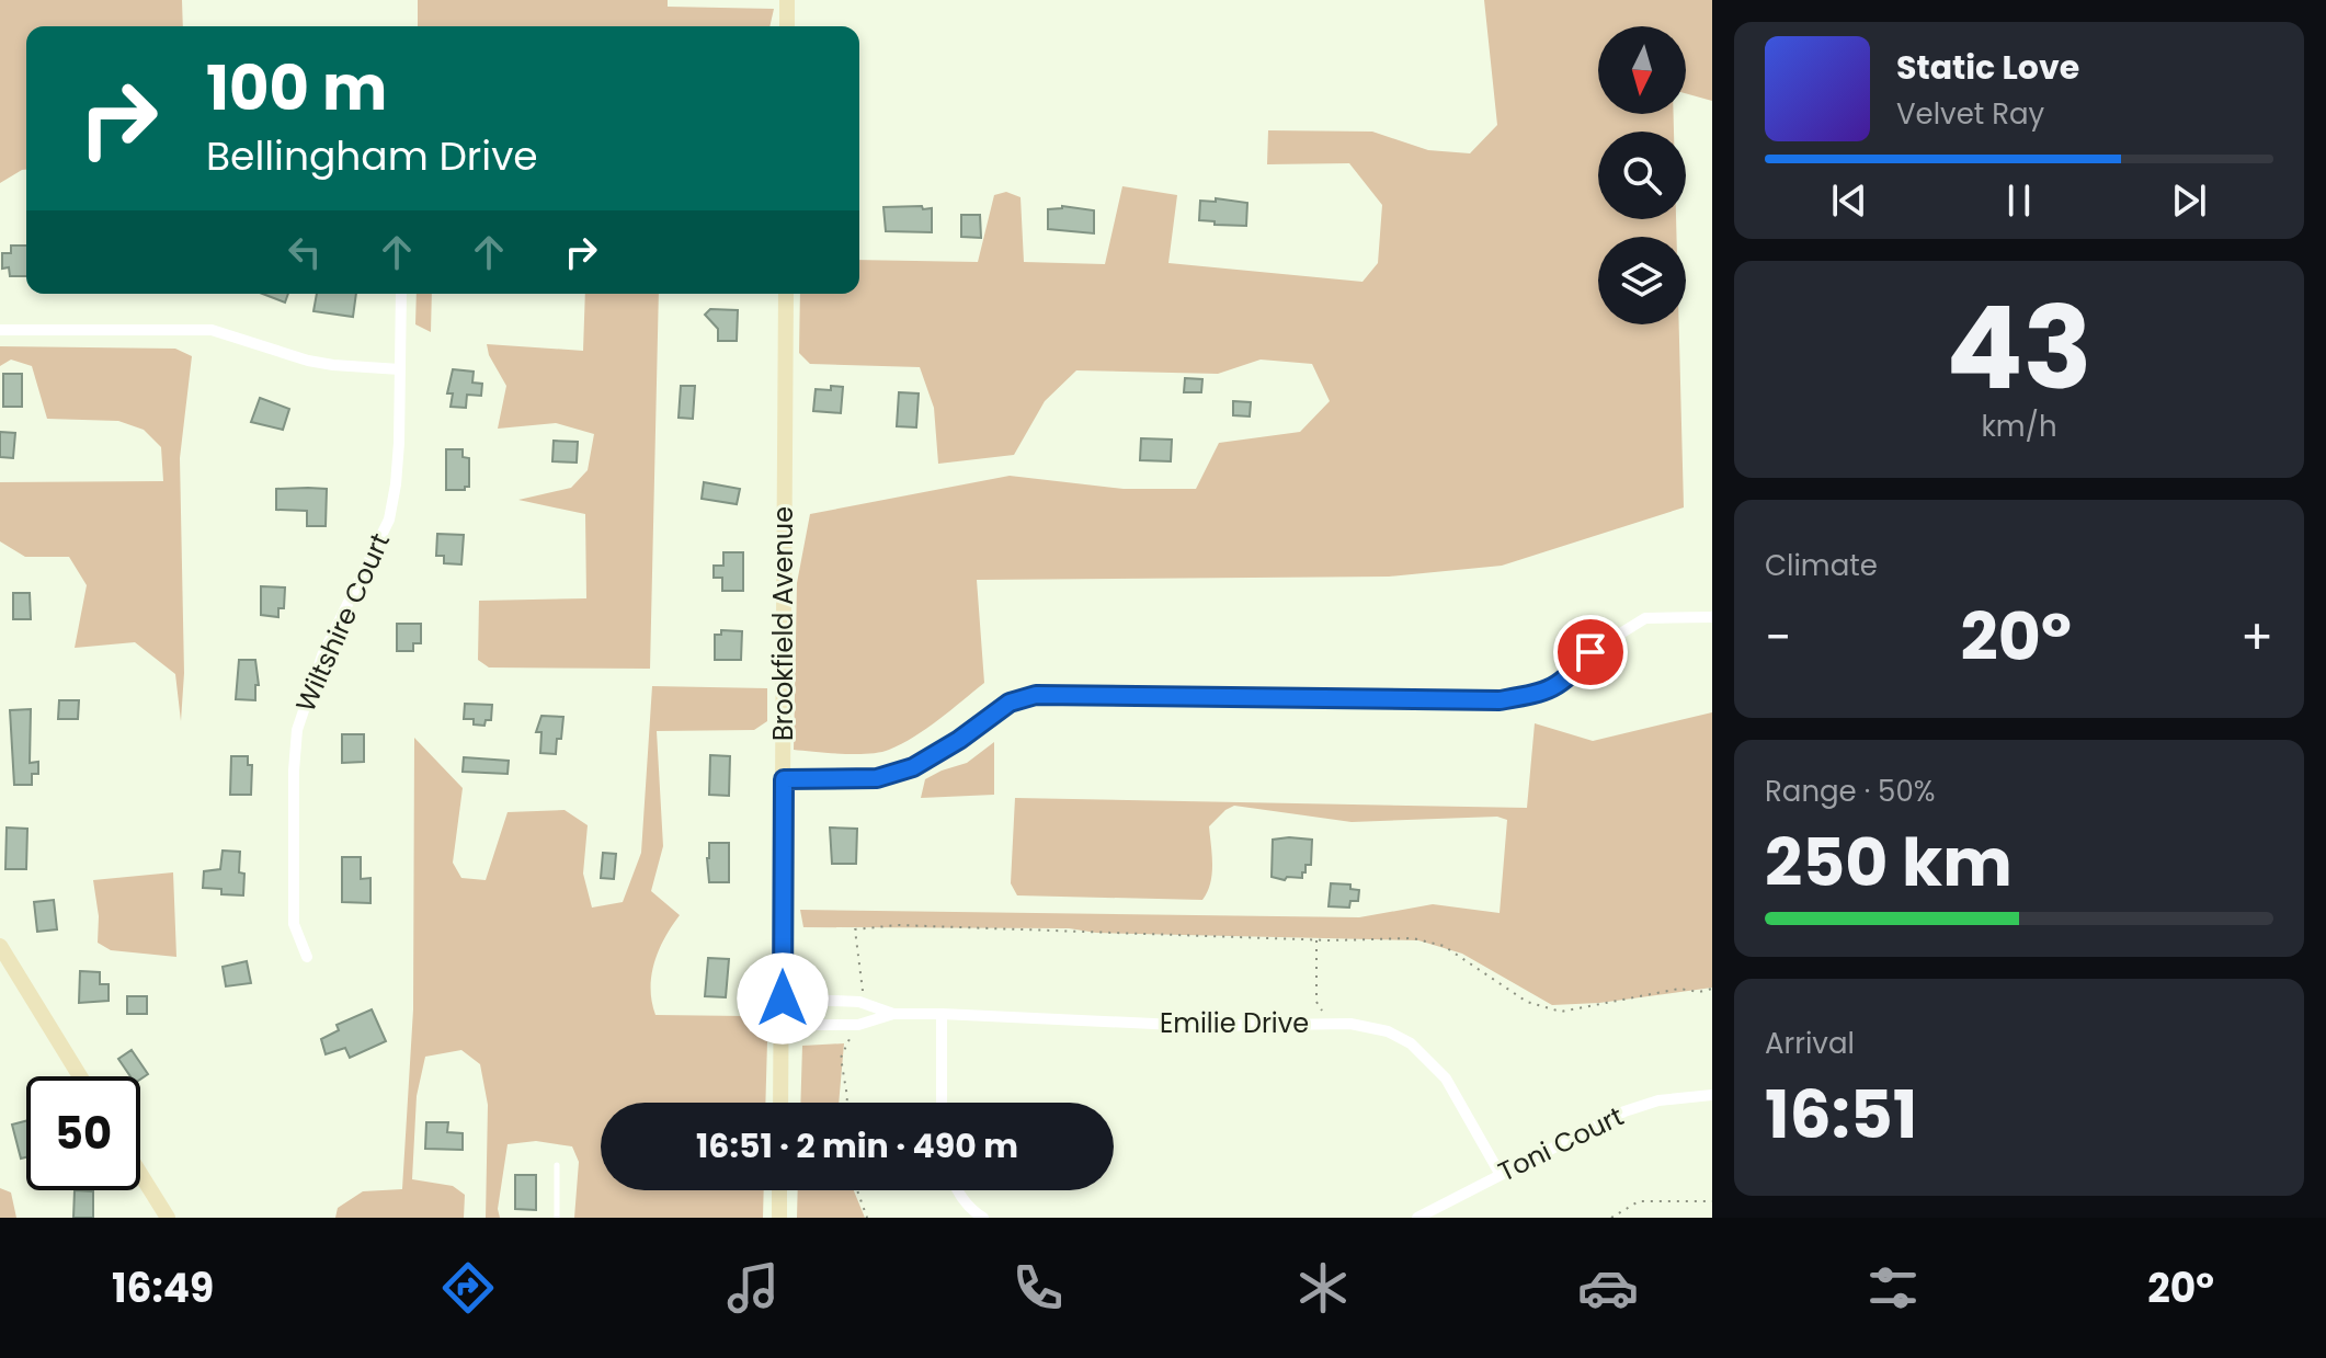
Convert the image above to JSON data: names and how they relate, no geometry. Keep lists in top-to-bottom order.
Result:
{
  "streets": {
    "main road": ["Brookfield Avenue"],
    "street": ["Wiltshire Court", "Emilie Drive", "Toni Court"]
  },
  "crossings": [
    ["Brookfield Avenue", "Emilie Drive"],
    ["Emilie Drive", "Toni Court"]
  ],
  "north": "bottom",
  "page": {
    "turn": ["100 m", "Bellingham Drive"],
    "song": ["Static Love", "Velvet Ray"],
    "tile": [
      ["43", "km/h"],
      "Climate",
      ["Range · 50%", "250 km"],
      ["Arrival", "16:51"]
    ],
    "heat": ["−", "20°", "+"],
    "limit": "50",
    "trip": "16:51 · 2 min · 490 m",
    "tabs": ["16:49", "20°"]
  }
}
